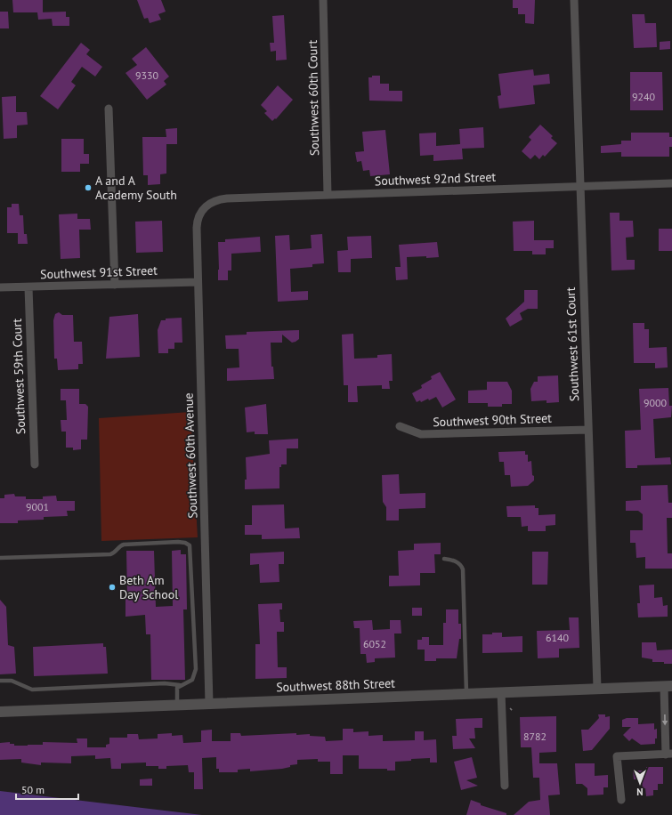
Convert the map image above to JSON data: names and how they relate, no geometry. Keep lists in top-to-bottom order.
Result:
{
  "streets": {
    "street": [
      "Southwest 60th Court",
      "Southwest 92nd Street",
      "Southwest 91st Street",
      "Southwest 61st Court",
      "Southwest 59th Court",
      "Southwest 90th Street",
      "Southwest 60th Avenue",
      "Southwest 88th Street"
    ]
  },
  "crossings": [
    ["Southwest 60th Court", "Southwest 92nd Street"],
    ["Southwest 92nd Street", "Southwest 61st Court"],
    ["Southwest 92nd Street", "Southwest 60th Avenue"],
    ["Southwest 91st Street", "Southwest 59th Court"],
    ["Southwest 91st Street", "Southwest 60th Avenue"],
    ["Southwest 61st Court", "Southwest 90th Street"],
    ["Southwest 61st Court", "Southwest 88th Street"],
    ["Southwest 60th Avenue", "Southwest 88th Street"]
  ],
  "places": ["A and A Academy South", "Beth Am Day School"],
  "house_numbers": [
    "9330",
    "9240",
    "9000",
    "9001",
    "6140",
    "6052",
    "8782"
  ],
  "scale_bar": "50 m",
  "north": "bottom"
}
